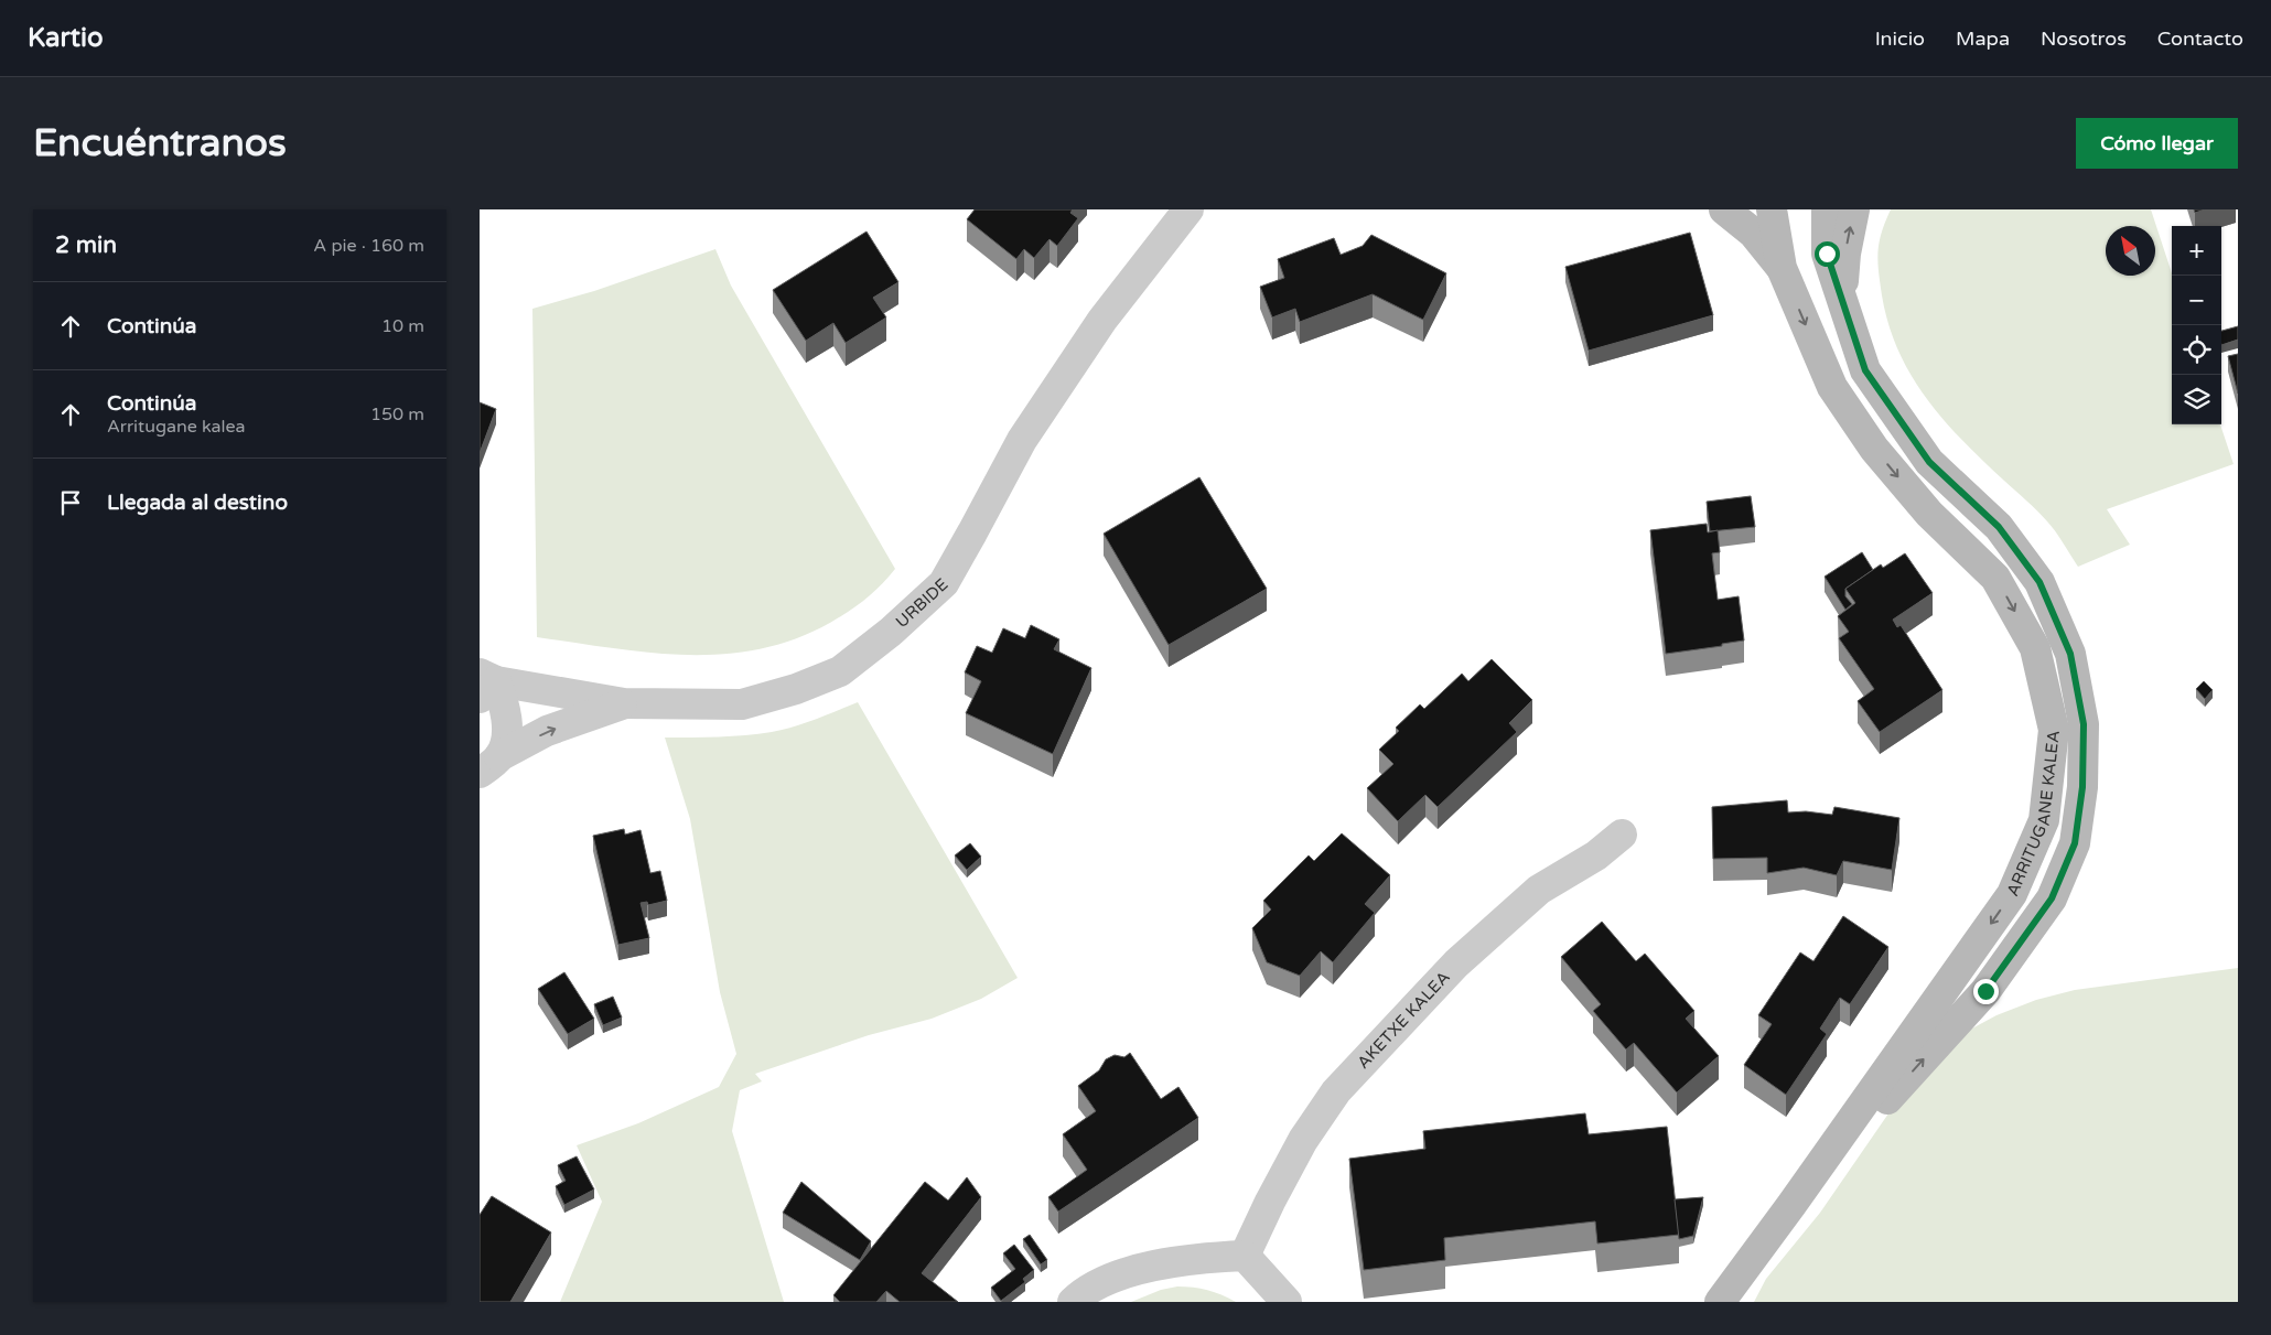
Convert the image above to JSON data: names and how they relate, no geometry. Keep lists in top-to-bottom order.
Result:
{
  "streets": {
    "street": ["URBIDE", "ARRITUGANE KALEA", "AKETXE KALEA"]
  },
  "north": "top left",
  "page": {
    "header": "Kartio",
    "nav": [
      "Inicio",
      "Mapa",
      "Nosotros",
      "Contacto"
    ],
    "buttons": "Cómo llegar",
    "title": "Encuéntranos",
    "heading": ["2 min", "A pie · 160 m"],
    "map_buttons": ["+", "−"],
    "list": [
      ["Continúa", "10 m"],
      ["Continúa", "Arritugane kalea", "150 m"],
      "Llegada al destino"
    ]
  }
}
